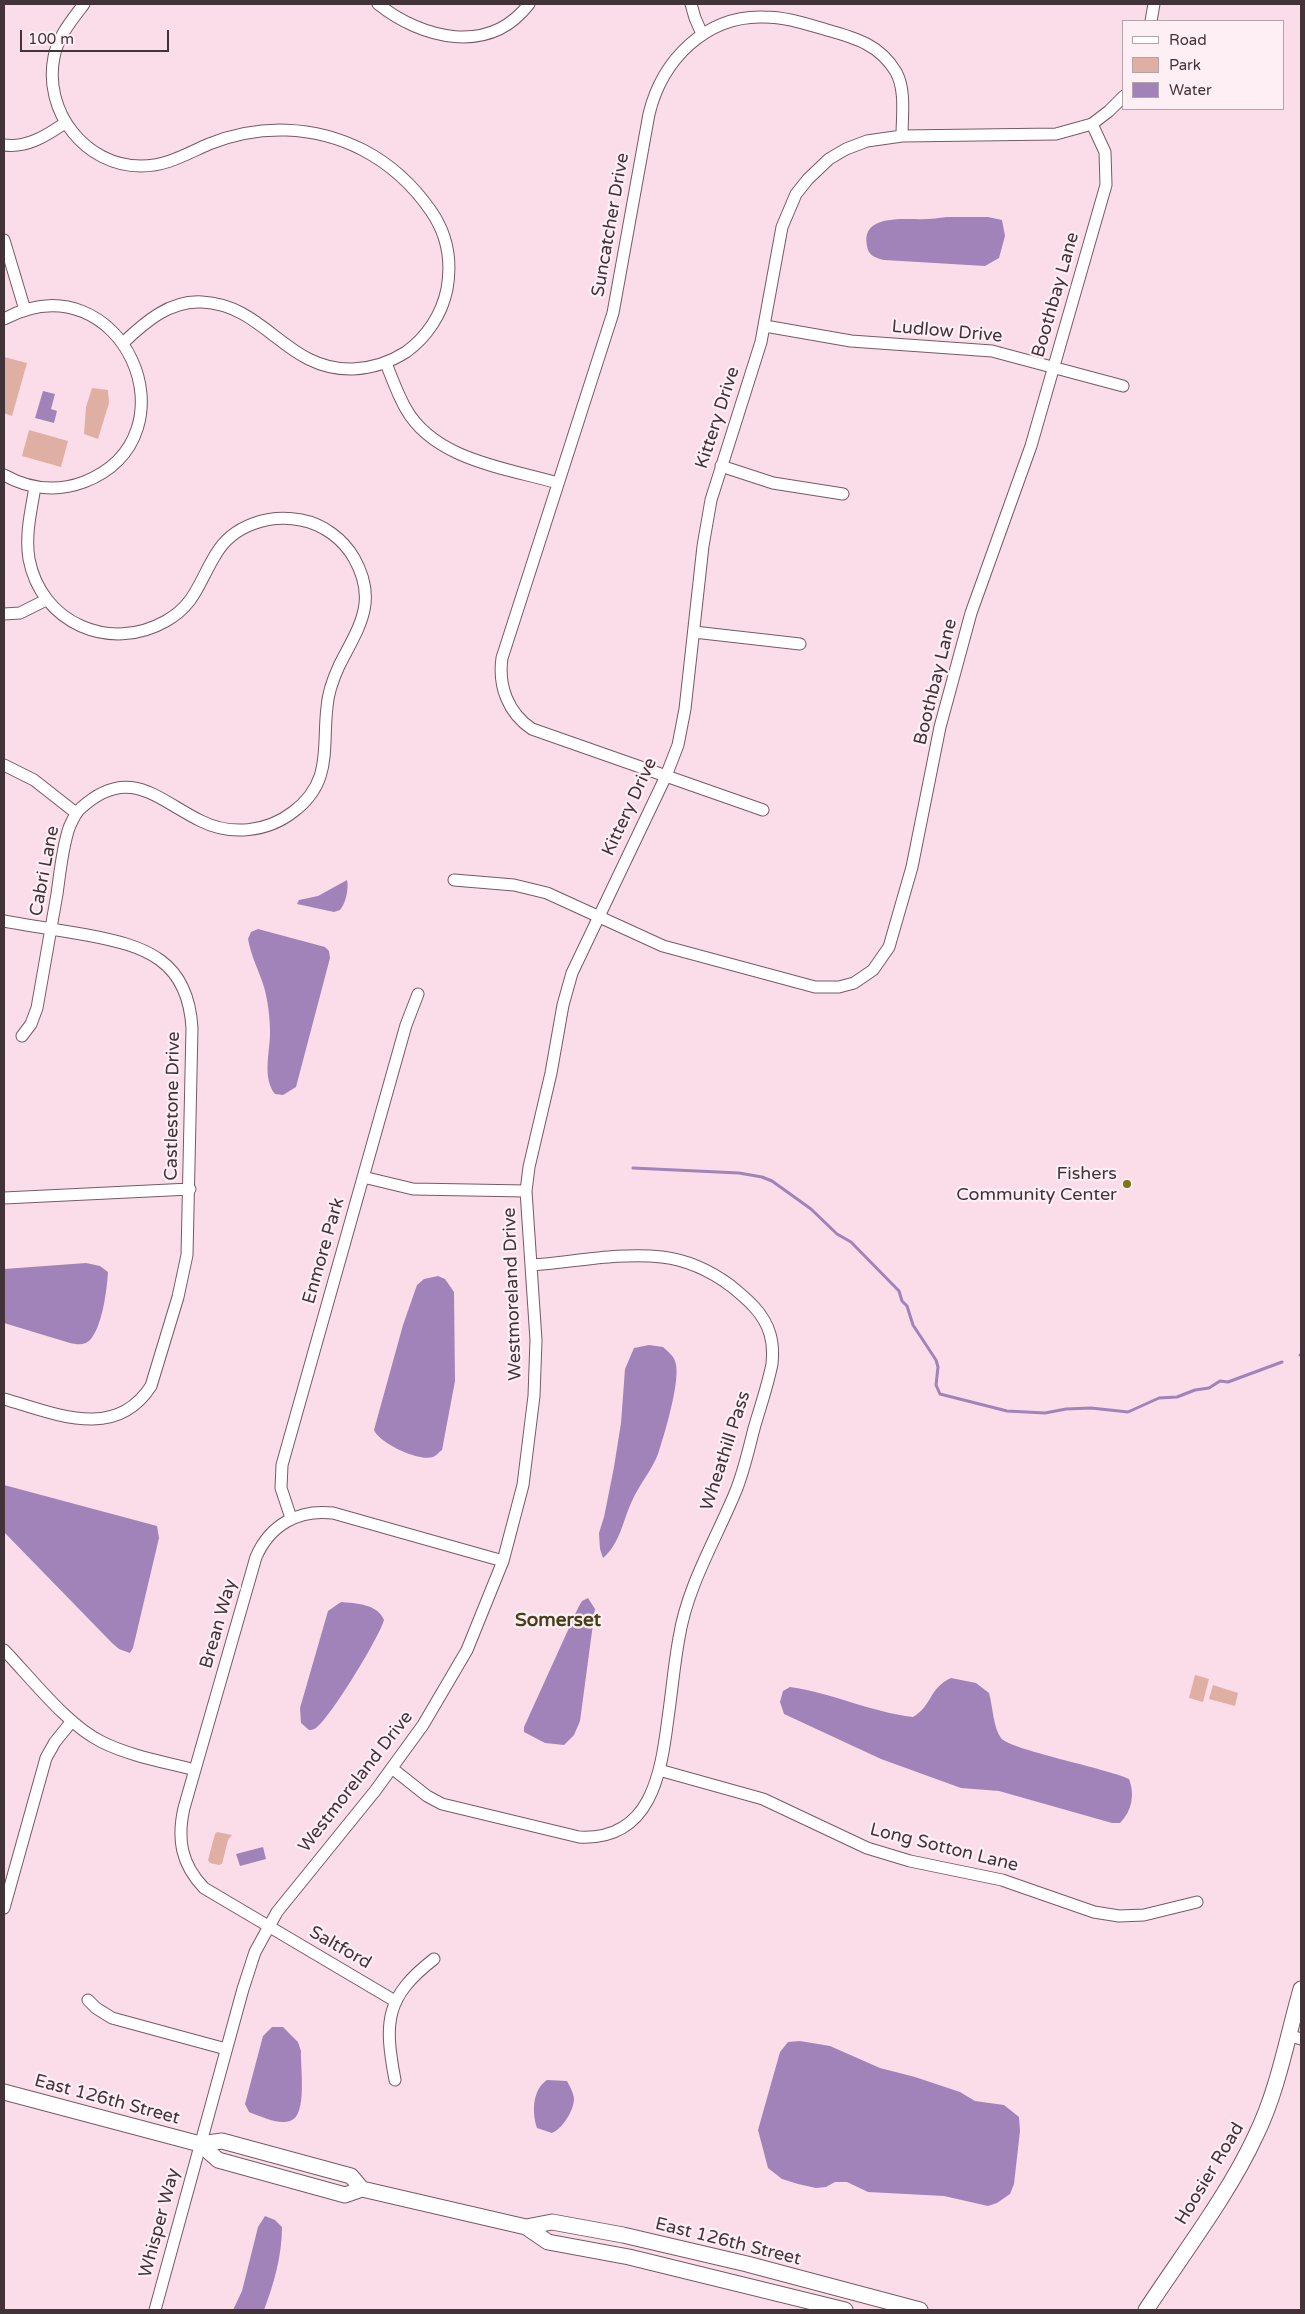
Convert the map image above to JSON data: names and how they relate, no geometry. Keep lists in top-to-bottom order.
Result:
{
  "streets": {
    "main road": ["East 126th Street", "Hoosier Road"],
    "street": [
      "Suncatcher Drive",
      "Boothbay Lane",
      "Ludlow Drive",
      "Kittery Drive",
      "Cabri Lane",
      "Castlestone Drive",
      "Enmore Park",
      "Westmoreland Drive",
      "Wheathill Pass",
      "Brean Way",
      "Long Sotton Lane",
      "Saltford",
      "Whisper Way"
    ]
  },
  "crossings": [
    ["Suncatcher Drive", "Kittery Drive"],
    ["Boothbay Lane", "Ludlow Drive"],
    ["Boothbay Lane", "Kittery Drive"],
    ["Ludlow Drive", "Kittery Drive"],
    ["Kittery Drive", "Westmoreland Drive"],
    ["Cabri Lane", "Castlestone Drive"],
    ["Enmore Park", "Brean Way"],
    ["Westmoreland Drive", "Wheathill Pass"],
    ["Westmoreland Drive", "Brean Way"],
    ["Westmoreland Drive", "Saltford"],
    ["Westmoreland Drive", "East 126th Street"],
    ["Westmoreland Drive", "Whisper Way"],
    ["Wheathill Pass", "Long Sotton Lane"],
    ["Brean Way", "Saltford"],
    ["East 126th Street", "Whisper Way"]
  ],
  "districts": ["Somerset"],
  "places": ["Fishers Community Center"],
  "legend": ["Road", "Park", "Water"],
  "scale_bar": "100 m"
}
